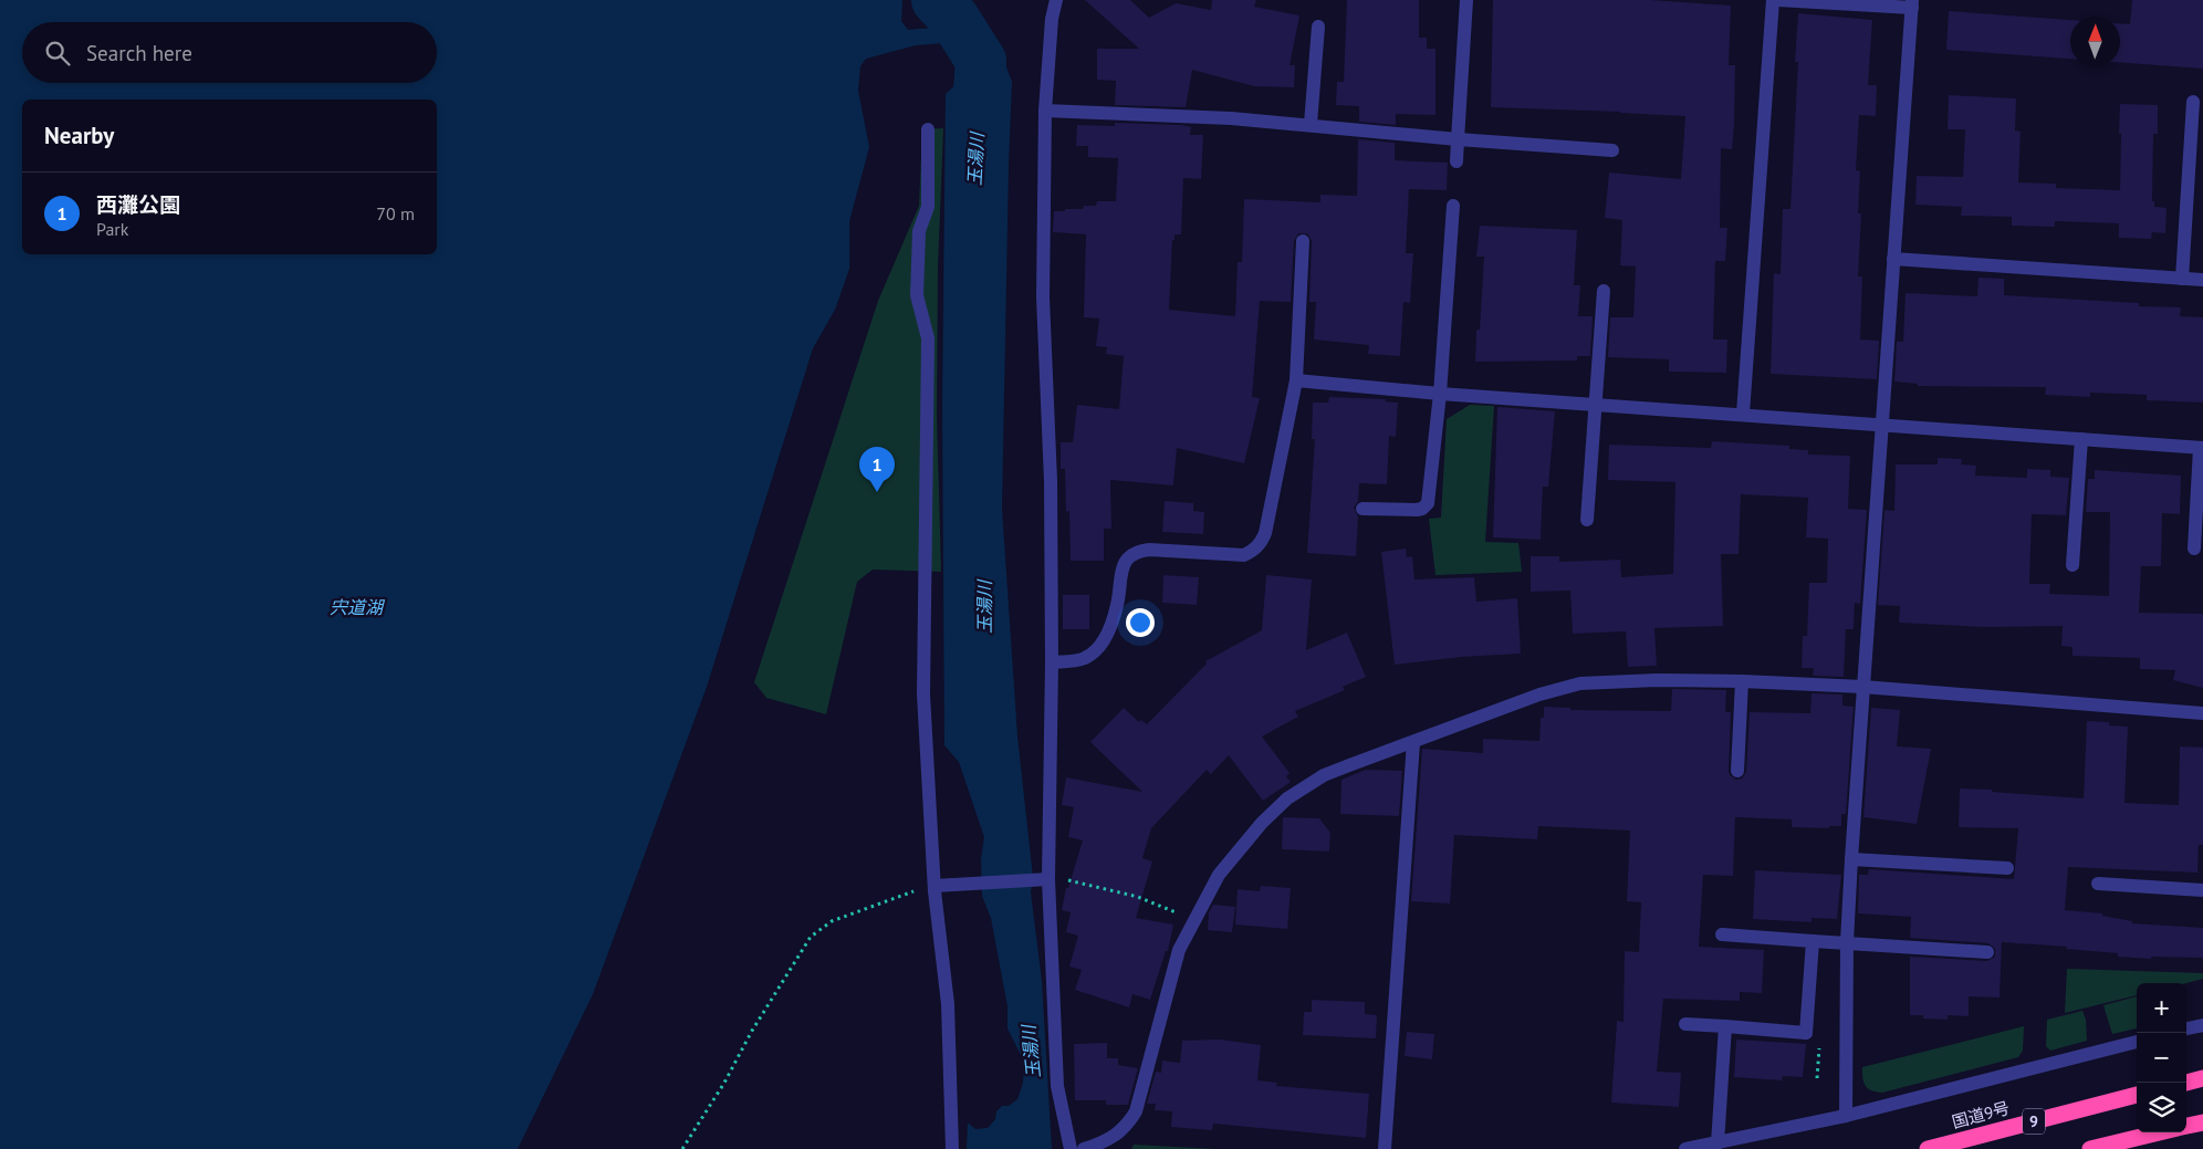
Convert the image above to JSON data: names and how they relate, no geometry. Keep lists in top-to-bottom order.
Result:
{
  "streets": {
    "highway": ["国道9号", "9"]
  },
  "water": ["玉湯川", "宍道湖"],
  "north": "top",
  "page": {
    "search": "Search here",
    "heading": "Nearby",
    "list": [
      {
        "mark": "1",
        "name": "西灘公園",
        "note": "Park",
        "value": "70 m"
      }
    ],
    "pins": "1",
    "map_buttons": ["+", "−"]
  }
}
